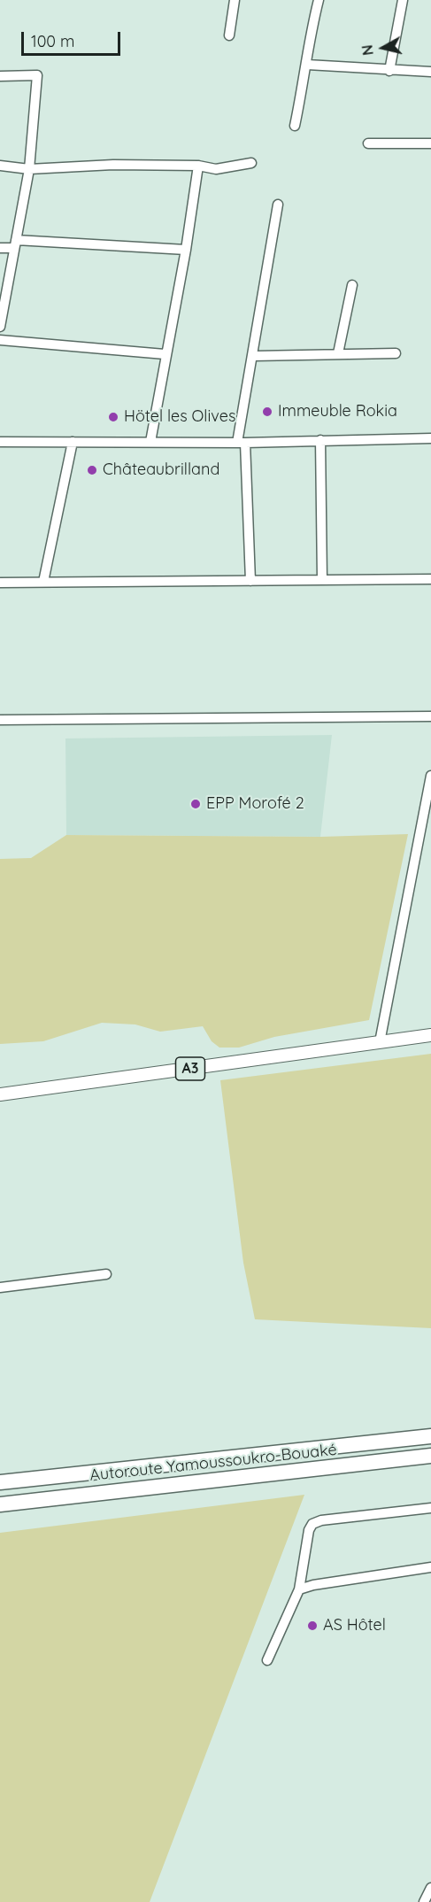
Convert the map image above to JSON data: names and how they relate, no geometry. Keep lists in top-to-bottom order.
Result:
{
  "streets": {
    "highway": ["Autoroute Yamoussoukro-Bouaké"],
    "main road": ["A3"]
  },
  "places": [
    "Immeuble Rokia",
    "Hötel les Olives",
    "Châteaubrilland",
    "EPP Morofé 2",
    "AS Hôtel"
  ],
  "scale_bar": "100 m",
  "north": "left"
}
